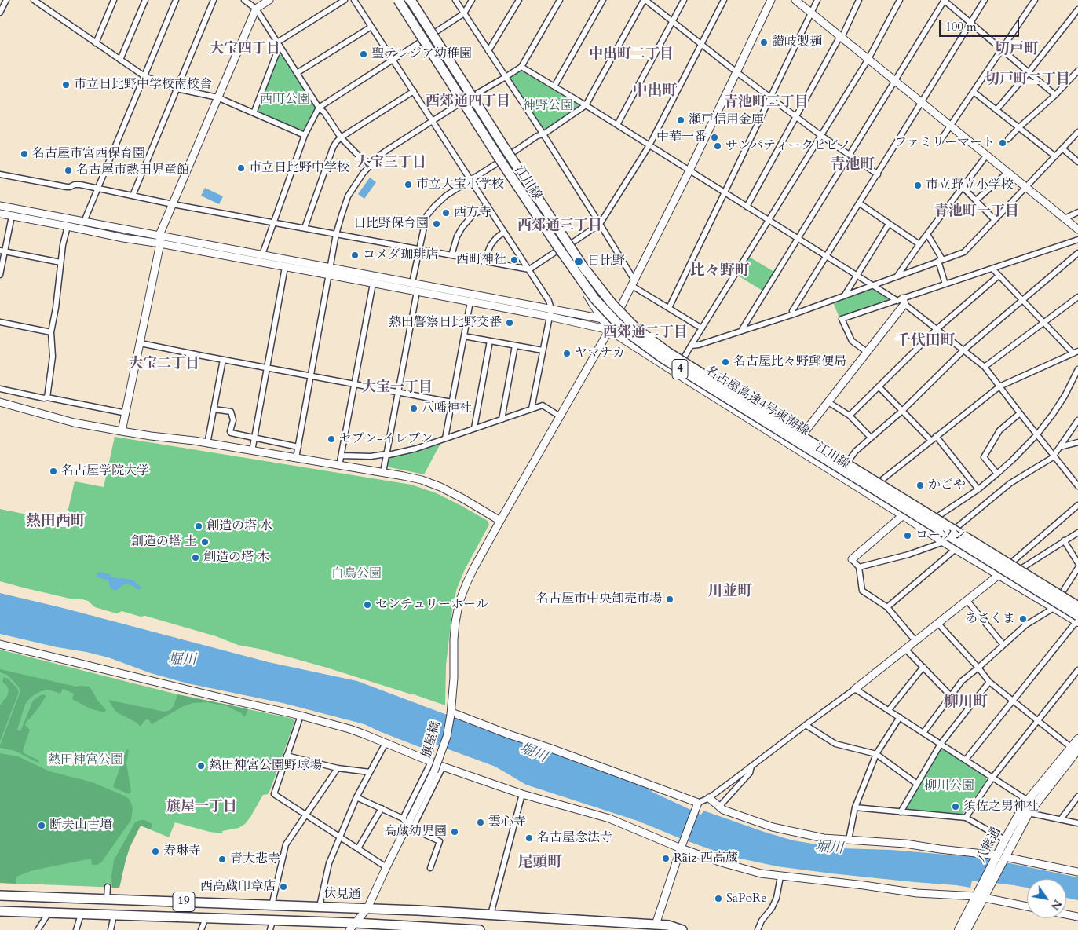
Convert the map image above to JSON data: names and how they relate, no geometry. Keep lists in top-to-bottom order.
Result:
{
  "streets": {
    "highway": [
      "4",
      "名古屋高速4号東海線",
      "伏見通",
      "19"
    ],
    "main road": ["江川線", "八熊通"],
    "street": ["旗屋橋"]
  },
  "crossings": [
    ["江川線", "名古屋高速4号東海線"],
    ["江川線", "旗屋橋"],
    ["旗屋橋", "伏見通"],
    ["旗屋橋", "19"]
  ],
  "districts": [
    "大宝四丁目",
    "切戸町",
    "中出町二丁目",
    "切戸町二丁目",
    "中出町",
    "西郊通四丁目",
    "青池町三丁目",
    "大宝三丁目",
    "青池町",
    "青池町一丁目",
    "西郊通三丁目",
    "比々野町",
    "西郊通二丁目",
    "千代田町",
    "大宝二丁目",
    "大宝一丁目",
    "熱田西町",
    "川並町",
    "柳川町",
    "旗屋一丁目",
    "尾頭町"
  ],
  "water": ["堀川"],
  "parks": [
    "西町公園",
    "神野公園",
    "白鳥公園",
    "熱田神宮公園",
    "柳川公園"
  ],
  "places": [
    "讃岐製麺",
    "聖テレジア幼稚園",
    "市立日比野中学校南校舎",
    "瀬戸信用金庫",
    "中華一番",
    "ファミリーマート",
    "サンパティークヒビノ",
    "名古屋市宮西保育園",
    "市立日比野中学校",
    "名古屋市熱田児童館",
    "市立大宝小学校",
    "市立野立小学校",
    "西方寺",
    "日比野保育園",
    "コメダ珈琲店",
    "西町神社",
    "日比野",
    "熱田警察日比野交番",
    "ヤマナカ",
    "名古屋比々野郵便局",
    "八幡神社",
    "セブン-イレブン",
    "名古屋学院大学",
    "かごや",
    "創造の塔 水",
    "ローソン",
    "創造の塔 土",
    "創造の塔 木",
    "名古屋市中央卸売市場",
    "センチュリーホール",
    "あさくま",
    "熱田神宮公園野球場",
    "須佐之男神社",
    "雲心寺",
    "断夫山古墳",
    "高蔵幼児園",
    "名古屋念法寺",
    "寿琳寺",
    "Raiz 西高蔵",
    "青大悲寺",
    "西高蔵印章店",
    "SaPoRe"
  ],
  "scale_bar": "100 m",
  "north": "bottom right"
}
